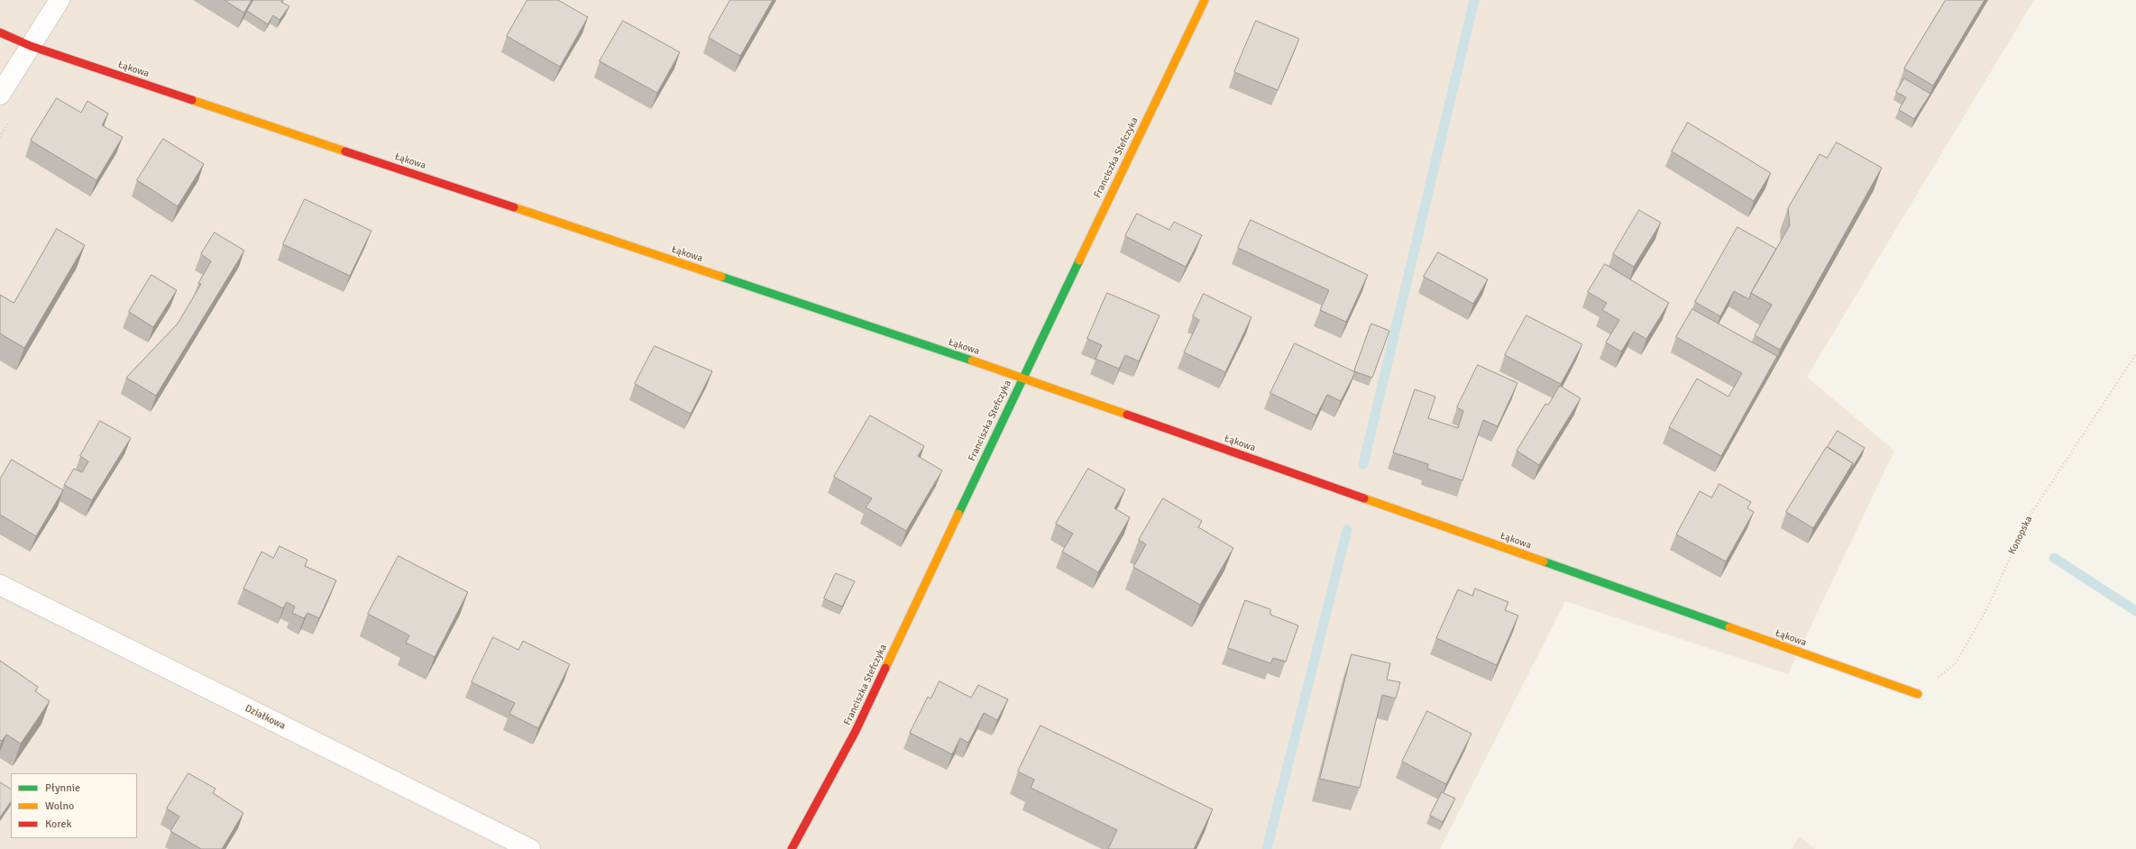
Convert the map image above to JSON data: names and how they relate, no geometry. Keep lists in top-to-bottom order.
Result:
{
  "streets": {
    "street": ["Łąkowa", "Franciszka Stefczyka", "Działkowa"],
    "path": ["Konopska"]
  },
  "crossings": [
    ["Łąkowa", "Franciszka Stefczyka"],
    ["Łąkowa", "Konopska"]
  ],
  "legend": ["Płynnie", "Wolno", "Korek"]
}
